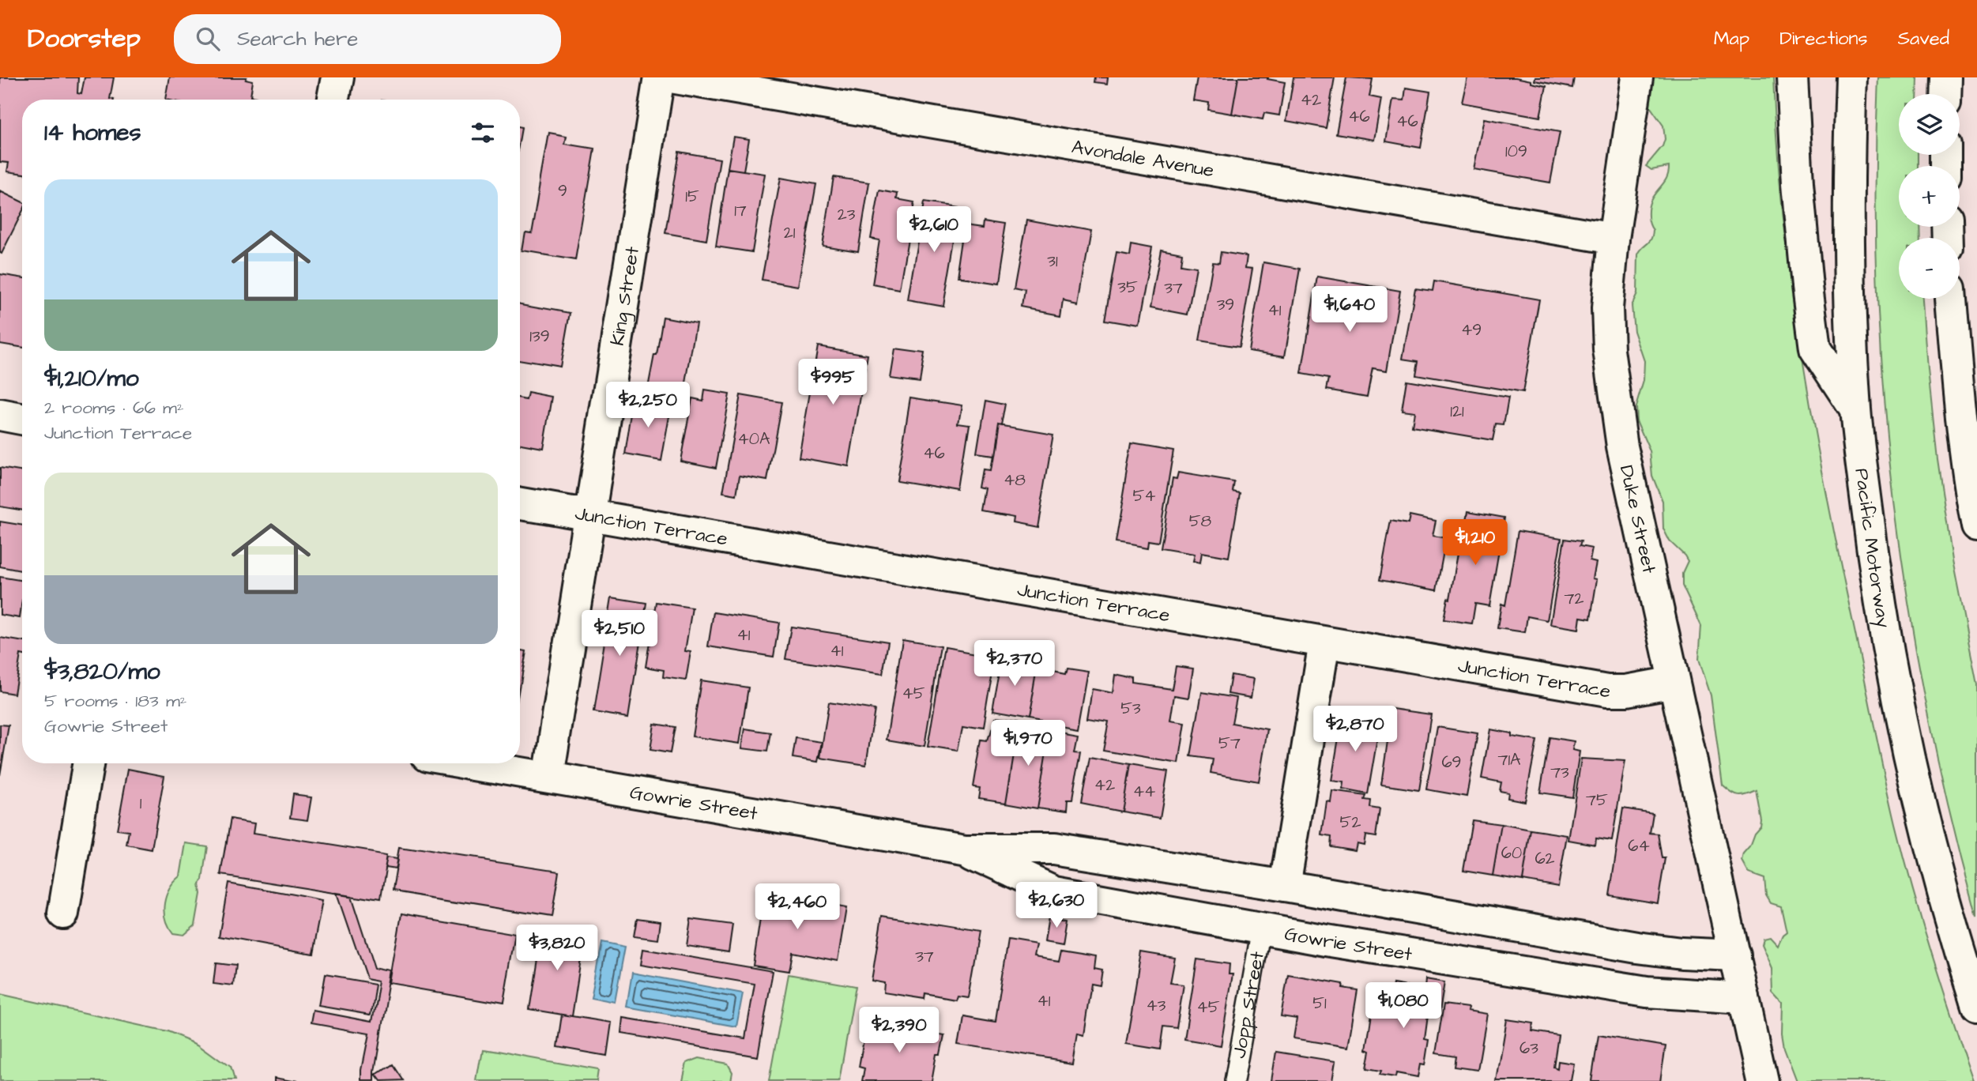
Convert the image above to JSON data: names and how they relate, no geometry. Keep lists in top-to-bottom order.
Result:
{
  "streets": {
    "main road": [
      "Avondale Avenue",
      "King Street",
      "Duke Street",
      "Junction Terrace",
      "Pacific Motorway",
      "Gowrie Street"
    ],
    "lane": ["Jopp Street"]
  },
  "crossings": [
    ["Avondale Avenue", "Duke Street"],
    ["King Street", "Junction Terrace"],
    ["King Street", "Gowrie Street"],
    ["Duke Street", "Junction Terrace"],
    ["Duke Street", "Gowrie Street"],
    ["Gowrie Street", "Jopp Street"]
  ],
  "house_numbers": [
    "42",
    "46",
    "46",
    "109",
    "9",
    "15",
    "17",
    "23",
    "21",
    "31",
    "35",
    "37",
    "39",
    "41",
    "49",
    "139",
    "121",
    "40A",
    "46",
    "48",
    "54",
    "58",
    "72",
    "41",
    "41",
    "45",
    "53",
    "57",
    "71A",
    "69",
    "73",
    "42",
    "44",
    "75",
    "1",
    "52",
    "64",
    "60",
    "62",
    "37",
    "41",
    "51",
    "43",
    "45",
    "63"
  ],
  "page": {
    "header": "Doorstep",
    "search": "Search here",
    "nav": ["Map", "Directions", "Saved"],
    "map_buttons": ["+", "−"],
    "heading": "14 homes",
    "list": [
      {
        "name": "$1,210/mo",
        "note": "2 rooms · 66 m² · Junction Terrace"
      },
      {
        "name": "$3,820/mo",
        "note": "5 rooms · 183 m² · Gowrie Street"
      }
    ],
    "price": [
      "$2,610",
      "$1,640",
      "$995",
      "$2,250",
      "$1,210",
      "$2,510",
      "$2,370",
      "$2,870",
      "$1,970",
      "$2,630",
      "$2,460",
      "$3,820",
      "$1,080",
      "$2,390"
    ]
  }
}
